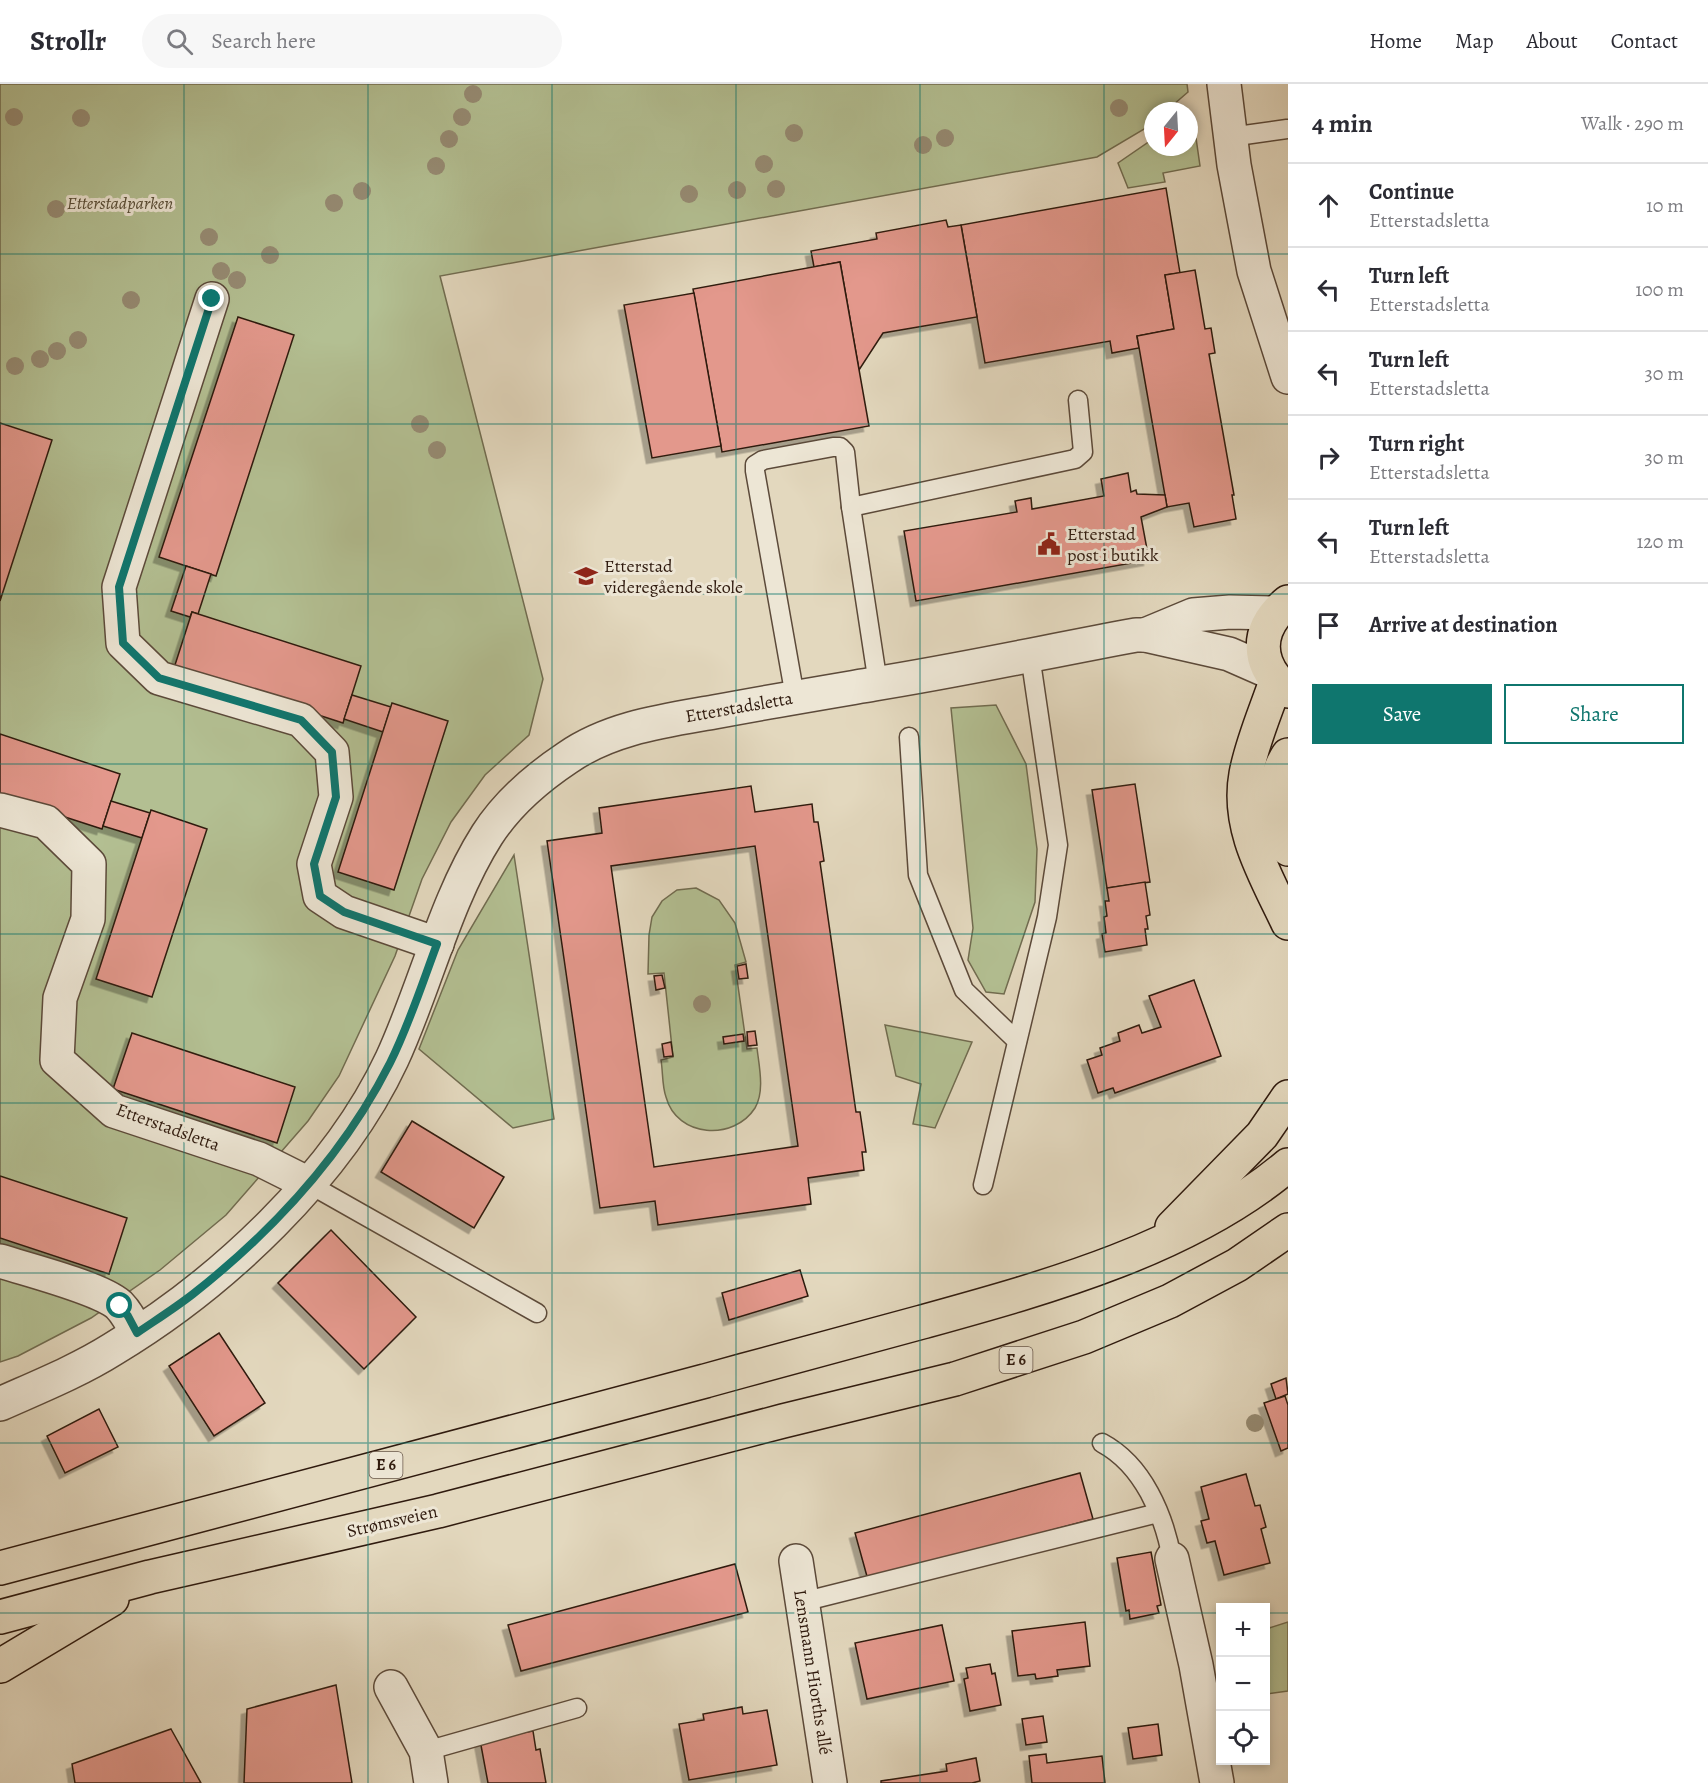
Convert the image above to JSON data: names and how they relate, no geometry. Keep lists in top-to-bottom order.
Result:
{
  "streets": {
    "highway": ["E 6", "Strømsveien"],
    "street": ["Etterstadsletta", "Lensmann Hiorths allé"]
  },
  "crossings": [
    ["E 6", "Strømsveien"]
  ],
  "parks": ["Etterstadparken"],
  "places": {
    "public building": ["Etterstad post i butikk"],
    "school or university": ["Etterstad videregående skole"]
  },
  "north": "bottom",
  "page": {
    "header": "Strollr",
    "search": "Search here",
    "nav": [
      "Home",
      "Map",
      "About",
      "Contact"
    ],
    "heading": ["4 min", "Walk · 290 m"],
    "list": [
      ["Continue", "Etterstadsletta", "10 m"],
      ["Turn left", "Etterstadsletta", "100 m"],
      ["Turn left", "Etterstadsletta", "30 m"],
      ["Turn right", "Etterstadsletta", "30 m"],
      ["Turn left", "Etterstadsletta", "120 m"],
      "Arrive at destination"
    ],
    "buttons": ["Save", "Share"],
    "map_buttons": ["+", "−"]
  }
}
